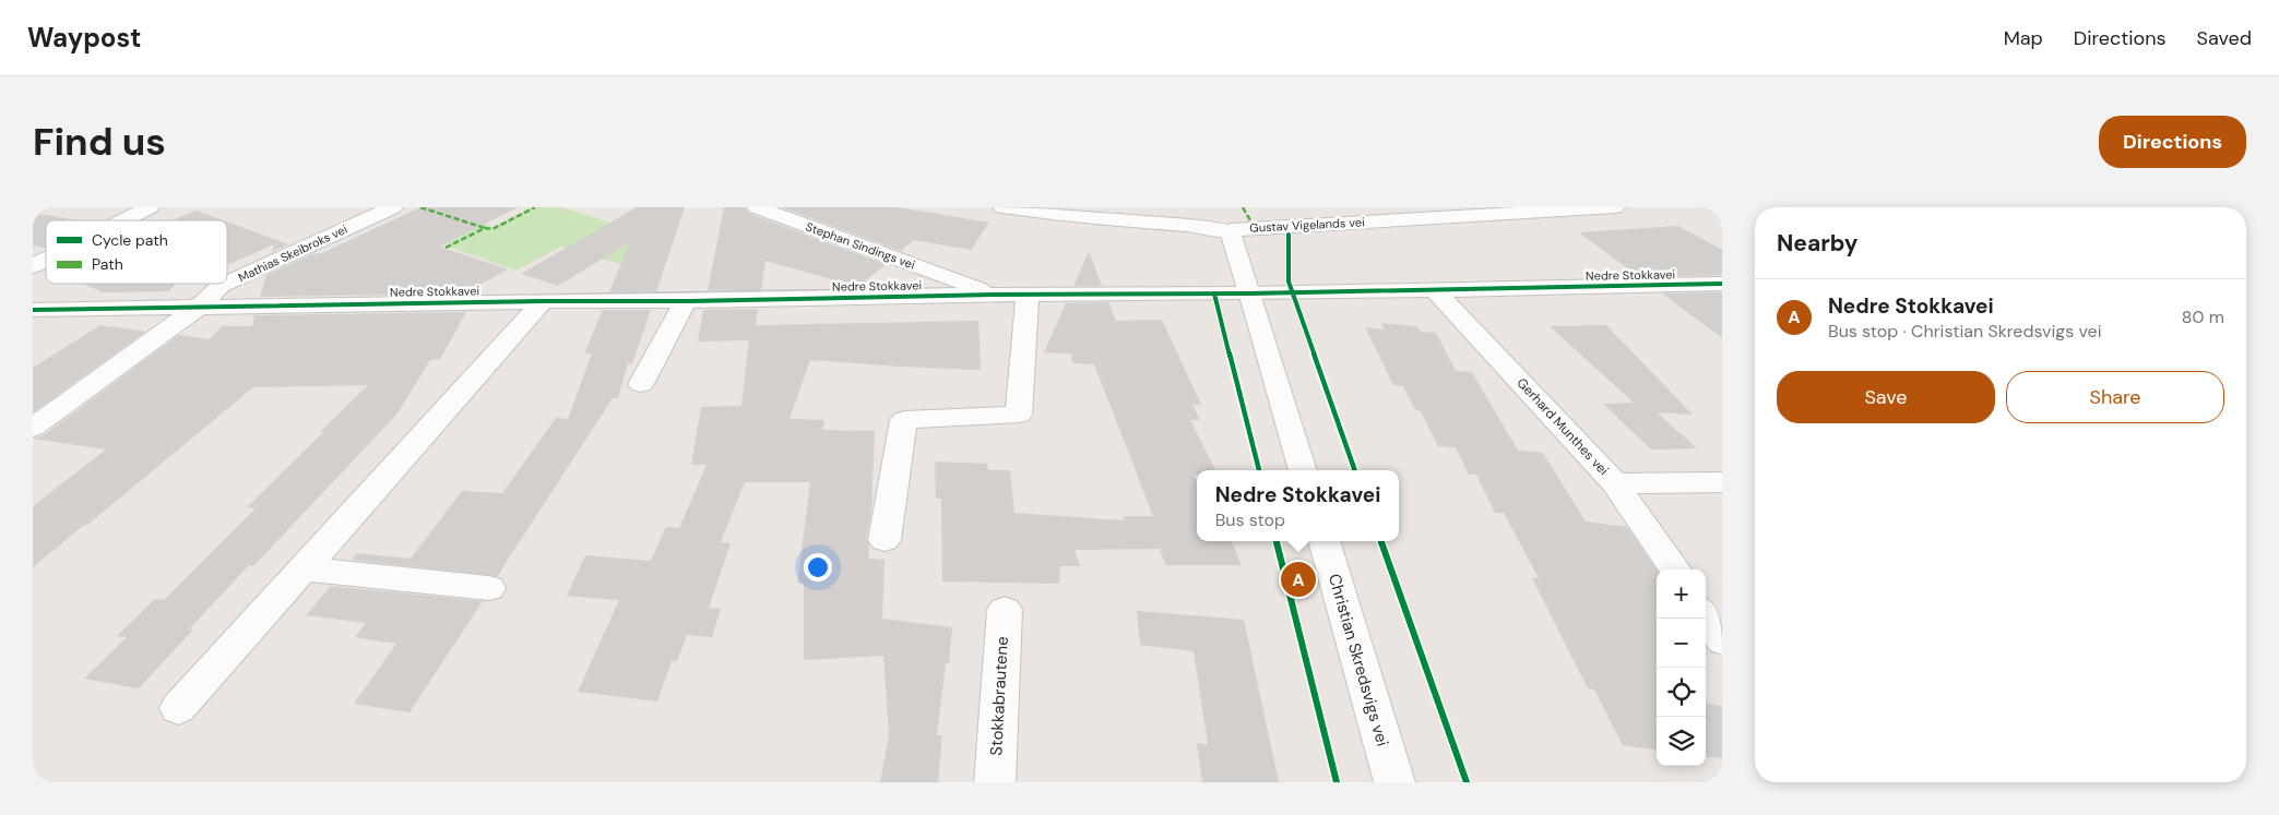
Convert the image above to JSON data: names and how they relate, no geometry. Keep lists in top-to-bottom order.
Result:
{
  "streets": {
    "street": [
      "Gustav Vigelands vei",
      "Stephan Sindings vei",
      "Mathias Skeibroks vei",
      "Nedre Stokkavei",
      "Gerhard Munthes vei",
      "Christian Skredsvigs vei",
      "Stokkabrautene"
    ]
  },
  "crossings": [
    ["Stephan Sindings vei", "Nedre Stokkavei"],
    ["Mathias Skeibroks vei", "Nedre Stokkavei"],
    ["Nedre Stokkavei", "Gerhard Munthes vei"]
  ],
  "legend": ["Cycle path", "Path"],
  "page": {
    "header": "Waypost",
    "nav": ["Map", "Directions", "Saved"],
    "buttons": [
      "Directions",
      ["Save", "Share"]
    ],
    "title": "Find us",
    "heading": "Nearby",
    "list": [
      {
        "mark": "A",
        "name": "Nedre Stokkavei",
        "note": "Bus stop · Christian Skredsvigs vei",
        "value": "80 m"
      }
    ],
    "popup": ["Nedre Stokkavei", "Bus stop"],
    "pins": "A",
    "map_buttons": ["+", "−"]
  }
}
